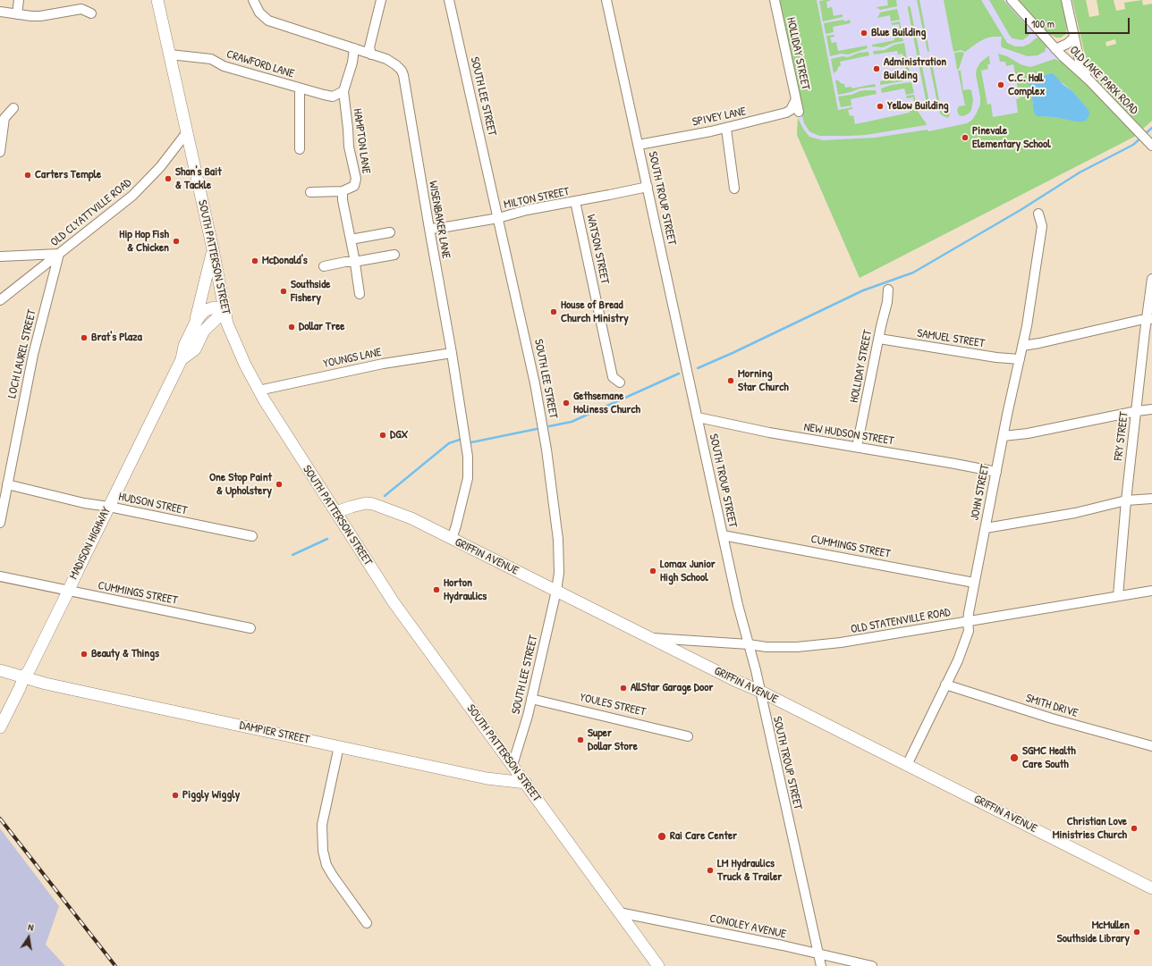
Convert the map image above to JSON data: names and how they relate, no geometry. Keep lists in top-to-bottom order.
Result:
{
  "streets": {
    "main road": [
      "SOUTH PATTERSON STREET",
      "MADISON HIGHWAY",
      "GRIFFIN AVENUE",
      "DAMPIER STREET"
    ],
    "street": [
      "HOLLIDAY STREET",
      "CRAWFORD LANE",
      "OLD LAKE PARK ROAD",
      "SOUTH LEE STREET",
      "SPIVEY LANE",
      "HAMPTON LANE",
      "MILTON STREET",
      "SOUTH TROUP STREET",
      "OLD CLYATTVILLE ROAD",
      "WISENBAKER LANE",
      "WATSON STREET",
      "SAMUEL STREET",
      "LOCH LAUREL STREET",
      "YOUNGS LANE",
      "NEW HUDSON STREET",
      "FRY STREET",
      "JOHN STREET",
      "HUDSON STREET",
      "CUMMINGS STREET",
      "OLD STATENVILLE ROAD",
      "YOULES STREET",
      "SMITH DRIVE",
      "CONOLEY AVENUE"
    ]
  },
  "crossings": [
    ["HOLLIDAY STREET", "SPIVEY LANE"],
    ["HOLLIDAY STREET", "SAMUEL STREET"],
    ["HOLLIDAY STREET", "NEW HUDSON STREET"],
    ["CRAWFORD LANE", "HAMPTON LANE"],
    ["CRAWFORD LANE", "SOUTH PATTERSON STREET"],
    ["SOUTH LEE STREET", "MILTON STREET"],
    ["SOUTH LEE STREET", "SOUTH PATTERSON STREET"],
    ["SOUTH LEE STREET", "GRIFFIN AVENUE"],
    ["SOUTH LEE STREET", "YOULES STREET"],
    ["SPIVEY LANE", "SOUTH TROUP STREET"],
    ["HAMPTON LANE", "WISENBAKER LANE"],
    ["MILTON STREET", "SOUTH TROUP STREET"],
    ["MILTON STREET", "WISENBAKER LANE"],
    ["MILTON STREET", "WATSON STREET"],
    ["SOUTH TROUP STREET", "NEW HUDSON STREET"],
    ["SOUTH TROUP STREET", "CUMMINGS STREET"],
    ["SOUTH TROUP STREET", "GRIFFIN AVENUE"],
    ["SOUTH TROUP STREET", "OLD STATENVILLE ROAD"],
    ["SOUTH TROUP STREET", "CONOLEY AVENUE"],
    ["OLD CLYATTVILLE ROAD", "SOUTH PATTERSON STREET"],
    ["OLD CLYATTVILLE ROAD", "LOCH LAUREL STREET"],
    ["WISENBAKER LANE", "YOUNGS LANE"],
    ["WISENBAKER LANE", "GRIFFIN AVENUE"],
    ["SOUTH PATTERSON STREET", "YOUNGS LANE"],
    ["SOUTH PATTERSON STREET", "MADISON HIGHWAY"],
    ["SOUTH PATTERSON STREET", "GRIFFIN AVENUE"],
    ["SOUTH PATTERSON STREET", "DAMPIER STREET"],
    ["SOUTH PATTERSON STREET", "CONOLEY AVENUE"],
    ["SAMUEL STREET", "JOHN STREET"],
    ["LOCH LAUREL STREET", "HUDSON STREET"],
    ["NEW HUDSON STREET", "JOHN STREET"],
    ["FRY STREET", "OLD STATENVILLE ROAD"],
    ["JOHN STREET", "CUMMINGS STREET"],
    ["JOHN STREET", "GRIFFIN AVENUE"],
    ["JOHN STREET", "OLD STATENVILLE ROAD"],
    ["JOHN STREET", "SMITH DRIVE"],
    ["HUDSON STREET", "MADISON HIGHWAY"],
    ["MADISON HIGHWAY", "CUMMINGS STREET"],
    ["MADISON HIGHWAY", "DAMPIER STREET"],
    ["GRIFFIN AVENUE", "OLD STATENVILLE ROAD"]
  ],
  "places": [
    "Blue Building",
    "Administration Building",
    "C.C. Hall Complex",
    "Yellow Building",
    "Pinevale Elementary School",
    "Carters Temple",
    "Shan's Bait & Tackle",
    "Hip Hop Fish & Chicken",
    "McDonald's",
    "Southside Fishery",
    "House of Bread Church Ministry",
    "Dollar Tree",
    "Brat's Plaza",
    "Morning Star Church",
    "Gethsemane Holiness Church",
    "DGX",
    "One Stop Paint & Upholstery",
    "Lomax Junior High School",
    "Horton Hydraulics",
    "Beauty & Things",
    "AllStar Garage Door",
    "Super Dollar Store",
    "SGMC Health Care South",
    "Piggly Wiggly",
    "Christian Love Ministries Church",
    "Rai Care Center",
    "LM Hydraulics Truck & Trailer",
    "McMullen Southside Library"
  ],
  "scale_bar": "100 m",
  "north": "top"
}
